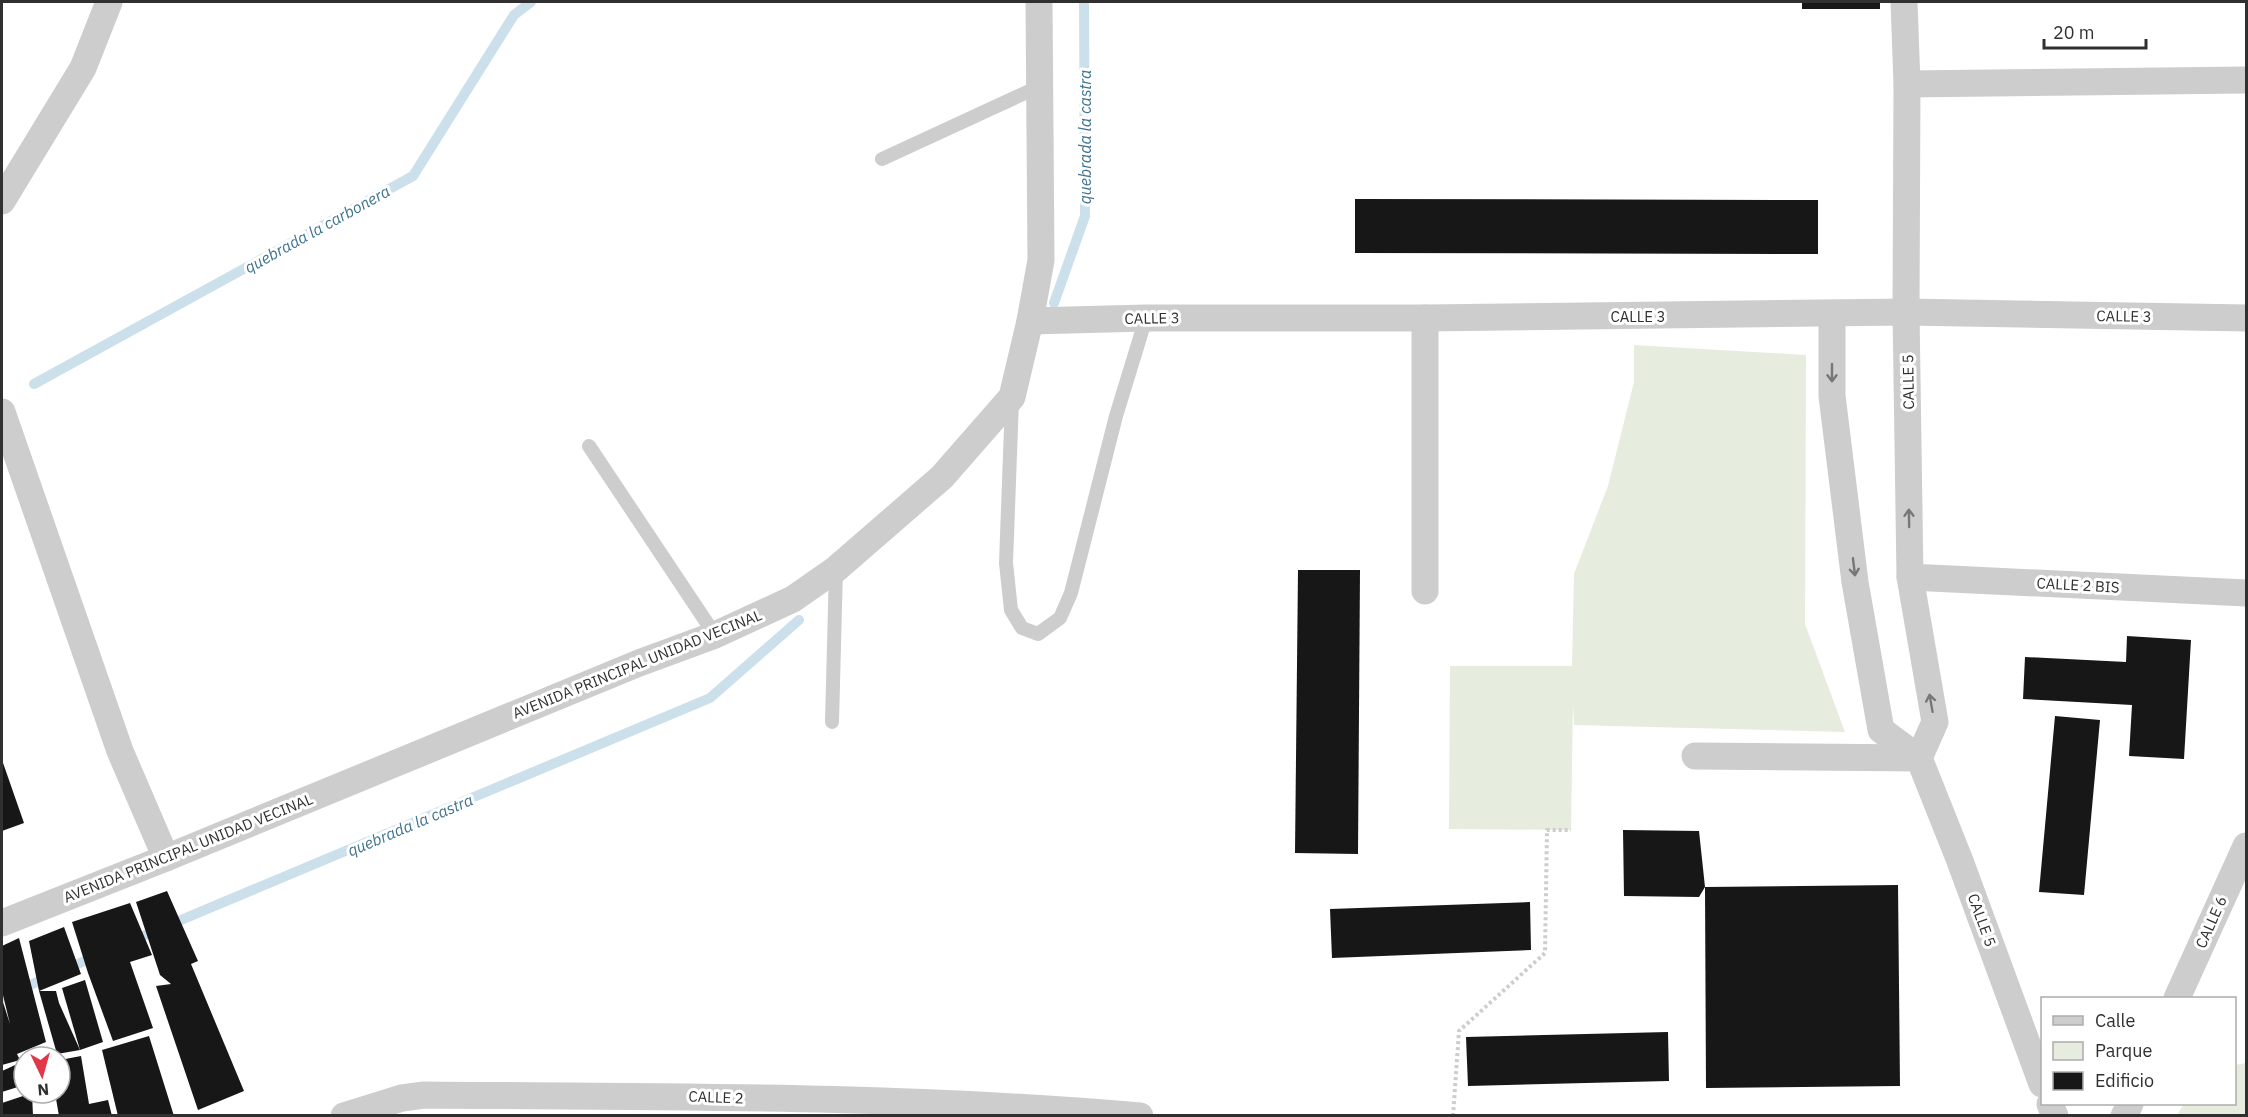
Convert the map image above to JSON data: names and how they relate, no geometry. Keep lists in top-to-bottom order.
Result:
{
  "streets": {
    "street": [
      "CALLE 3",
      "CALLE 5",
      "CALLE 2 BIS",
      "AVENIDA PRINCIPAL UNIDAD VECINAL",
      "CALLE 6",
      "CALLE 2"
    ]
  },
  "crossings": [
    ["CALLE 3", "CALLE 5"],
    ["CALLE 3", "AVENIDA PRINCIPAL UNIDAD VECINAL"],
    ["CALLE 5", "CALLE 2 BIS"]
  ],
  "water": ["quebrada la castra", "quebrada la carbonera"],
  "legend": ["Calle", "Parque", "Edificio"],
  "scale_bar": "20 m",
  "north": "bottom"
}
